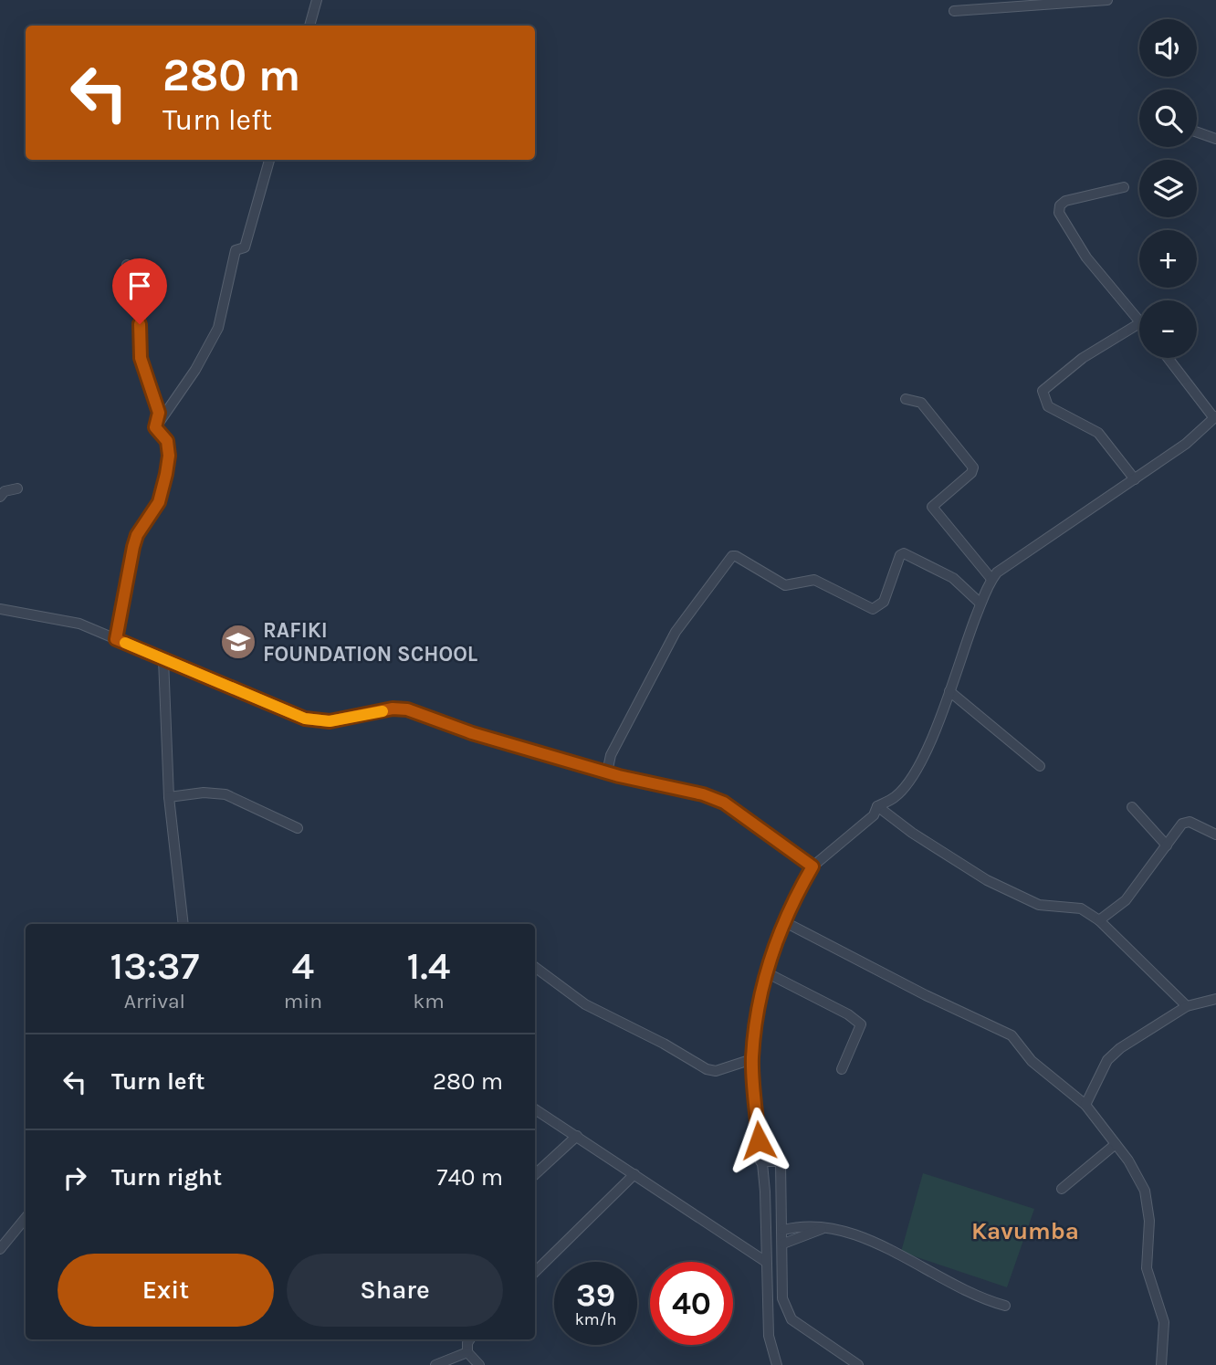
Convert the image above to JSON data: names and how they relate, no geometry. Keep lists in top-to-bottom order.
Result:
{
  "districts": ["Kavumba"],
  "places": {
    "school or university": ["RAFIKI FOUNDATION SCHOOL"]
  },
  "page": {
    "map_buttons": ["+", "−"],
    "turn": ["280 m", "Turn left"],
    "eta": [
      "13:37",
      "Arrival",
      "4",
      "min",
      "1.4",
      "km"
    ],
    "list": [
      {
        "name": "Turn left",
        "value": "280 m"
      },
      {
        "name": "Turn right",
        "value": "740 m"
      }
    ],
    "buttons": ["Exit", "Share"],
    "speed": "39 km/h",
    "limit": "40"
  }
}
